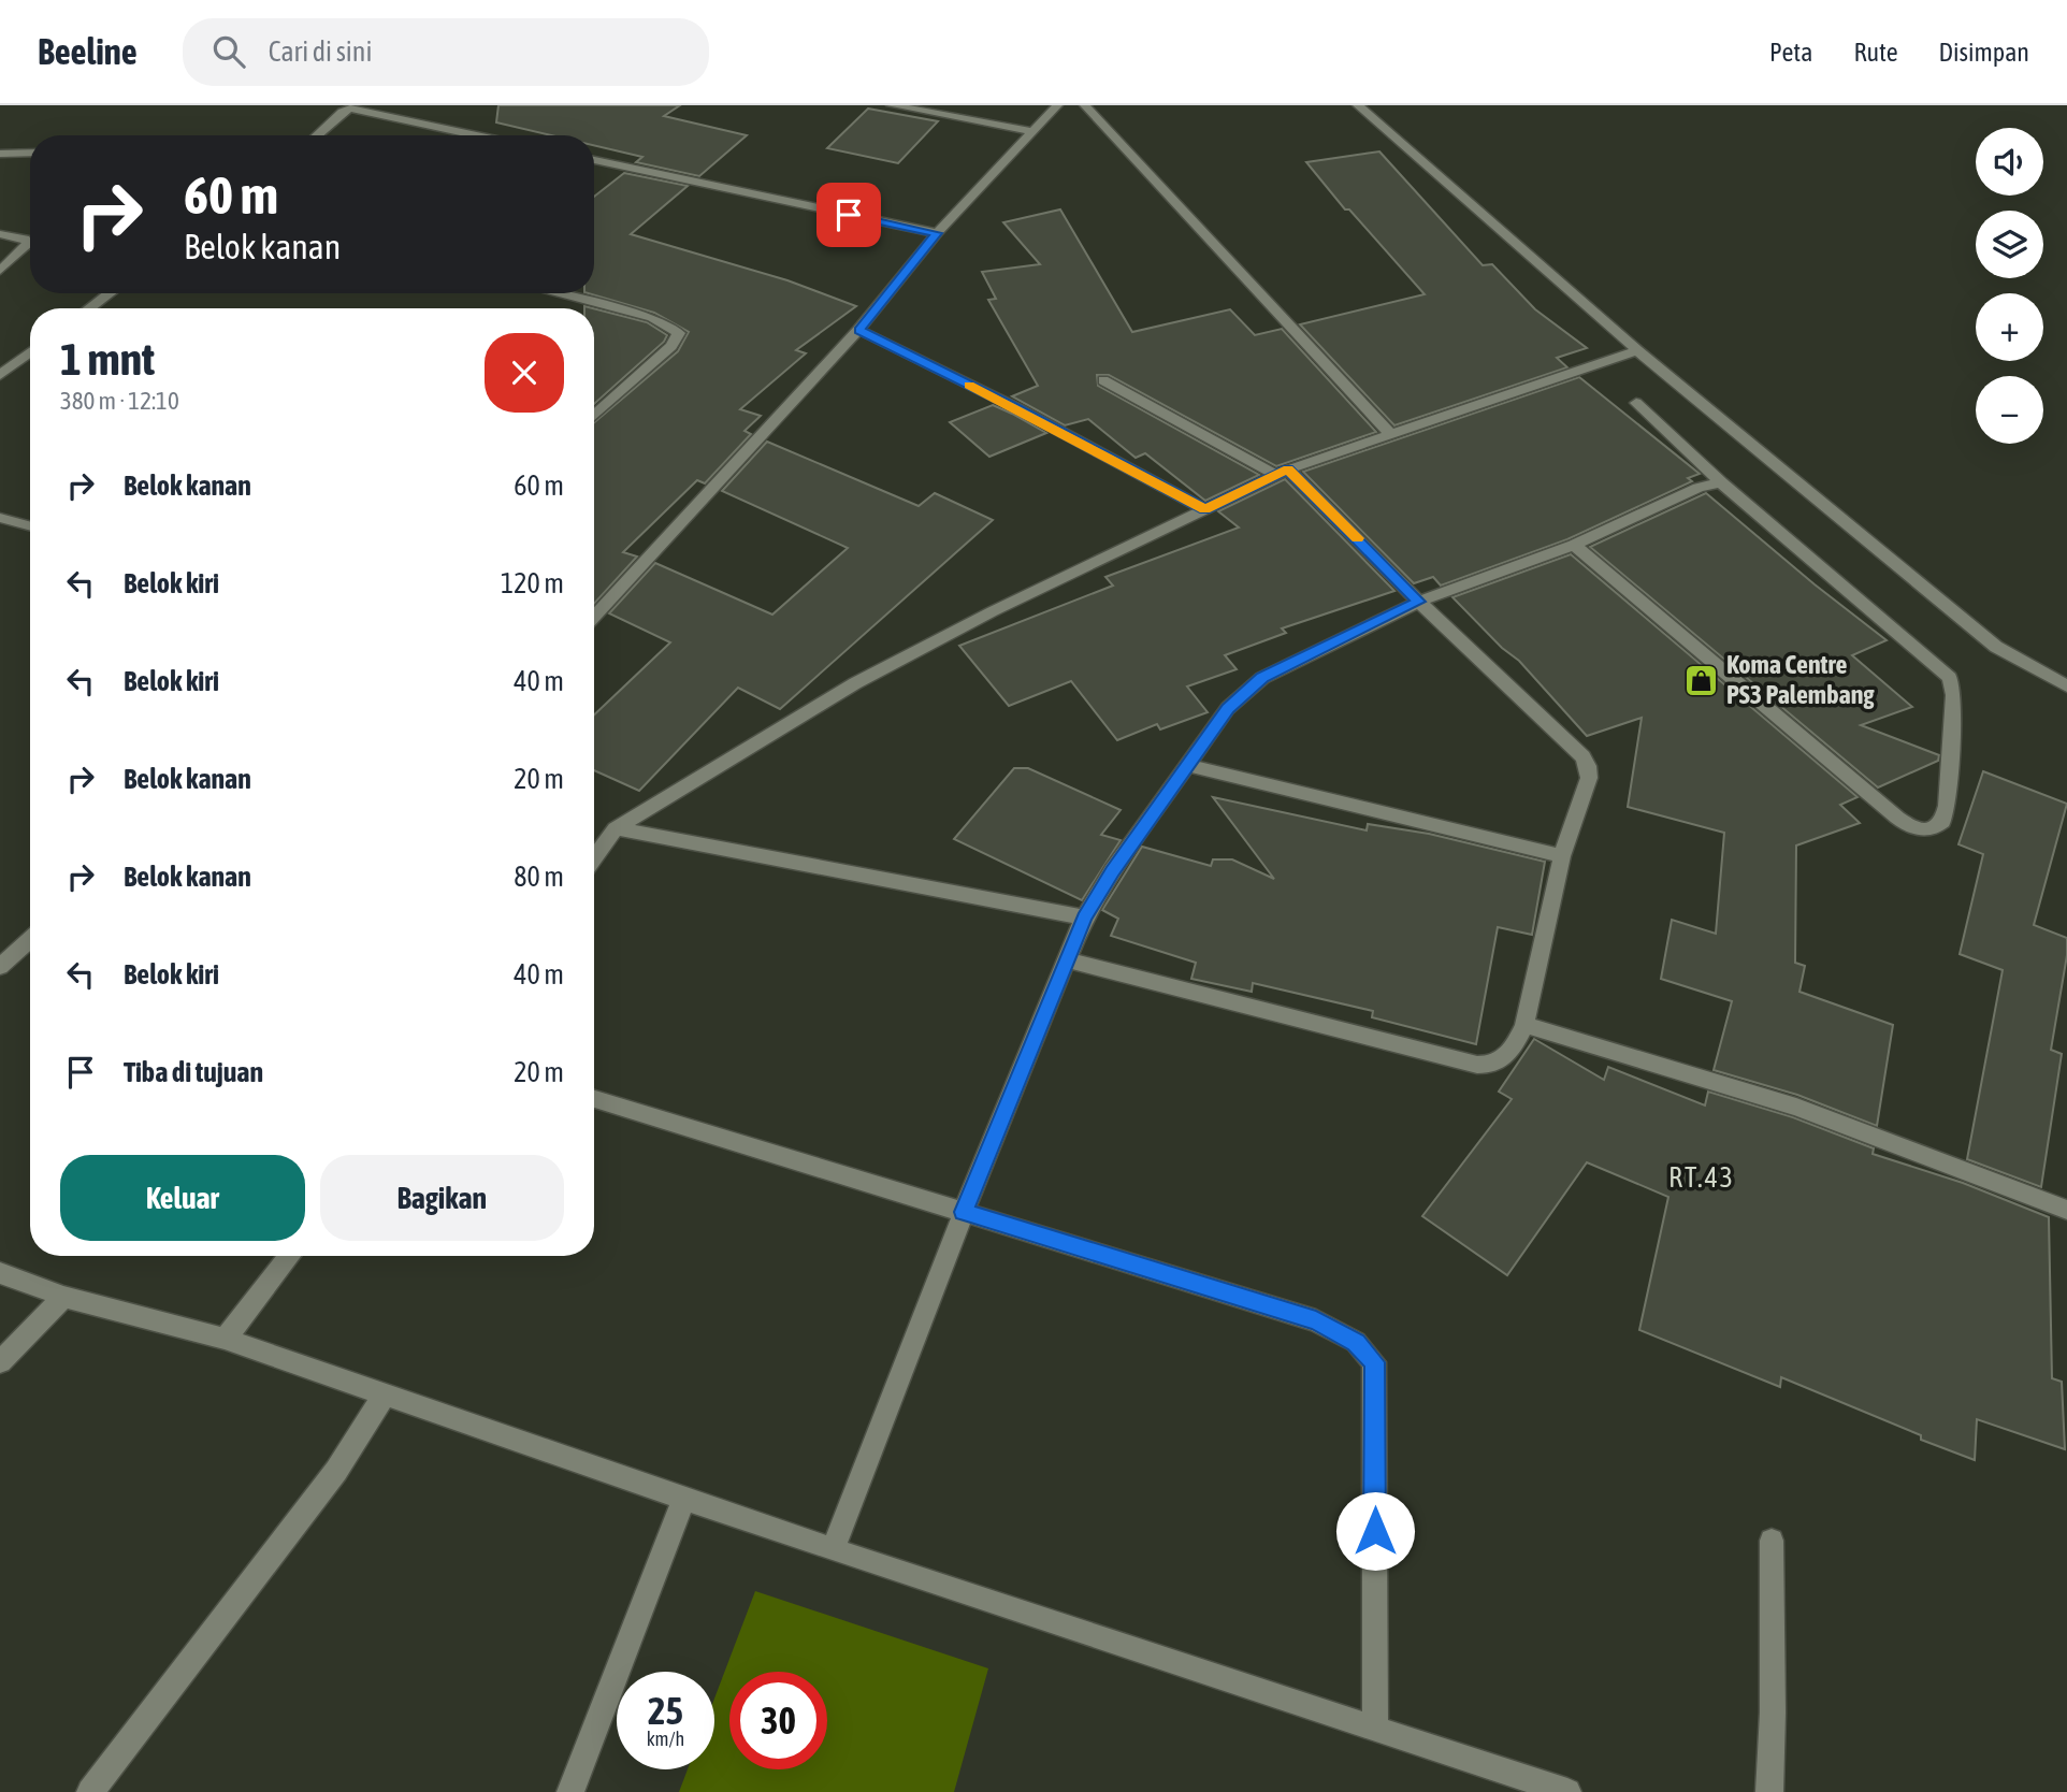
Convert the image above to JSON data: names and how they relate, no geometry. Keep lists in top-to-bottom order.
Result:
{
  "districts": ["RT.43"],
  "places": {
    "shop": ["Koma Centre PS3 Palembang"]
  },
  "page": {
    "header": "Beeline",
    "search": "Cari di sini",
    "nav": ["Peta", "Rute", "Disimpan"],
    "map_buttons": ["+", "−"],
    "turn": ["60 m", "Belok kanan"],
    "heading": ["1 mnt", "380 m · 12:10"],
    "list": [
      {
        "name": "Belok kanan",
        "value": "60 m"
      },
      {
        "name": "Belok kiri",
        "value": "120 m"
      },
      {
        "name": "Belok kiri",
        "value": "40 m"
      },
      {
        "name": "Belok kanan",
        "value": "20 m"
      },
      {
        "name": "Belok kanan",
        "value": "80 m"
      },
      {
        "name": "Belok kiri",
        "value": "40 m"
      },
      {
        "name": "Tiba di tujuan",
        "value": "20 m"
      }
    ],
    "buttons": ["Keluar", "Bagikan"],
    "speed": "25 km/h",
    "limit": "30"
  }
}
